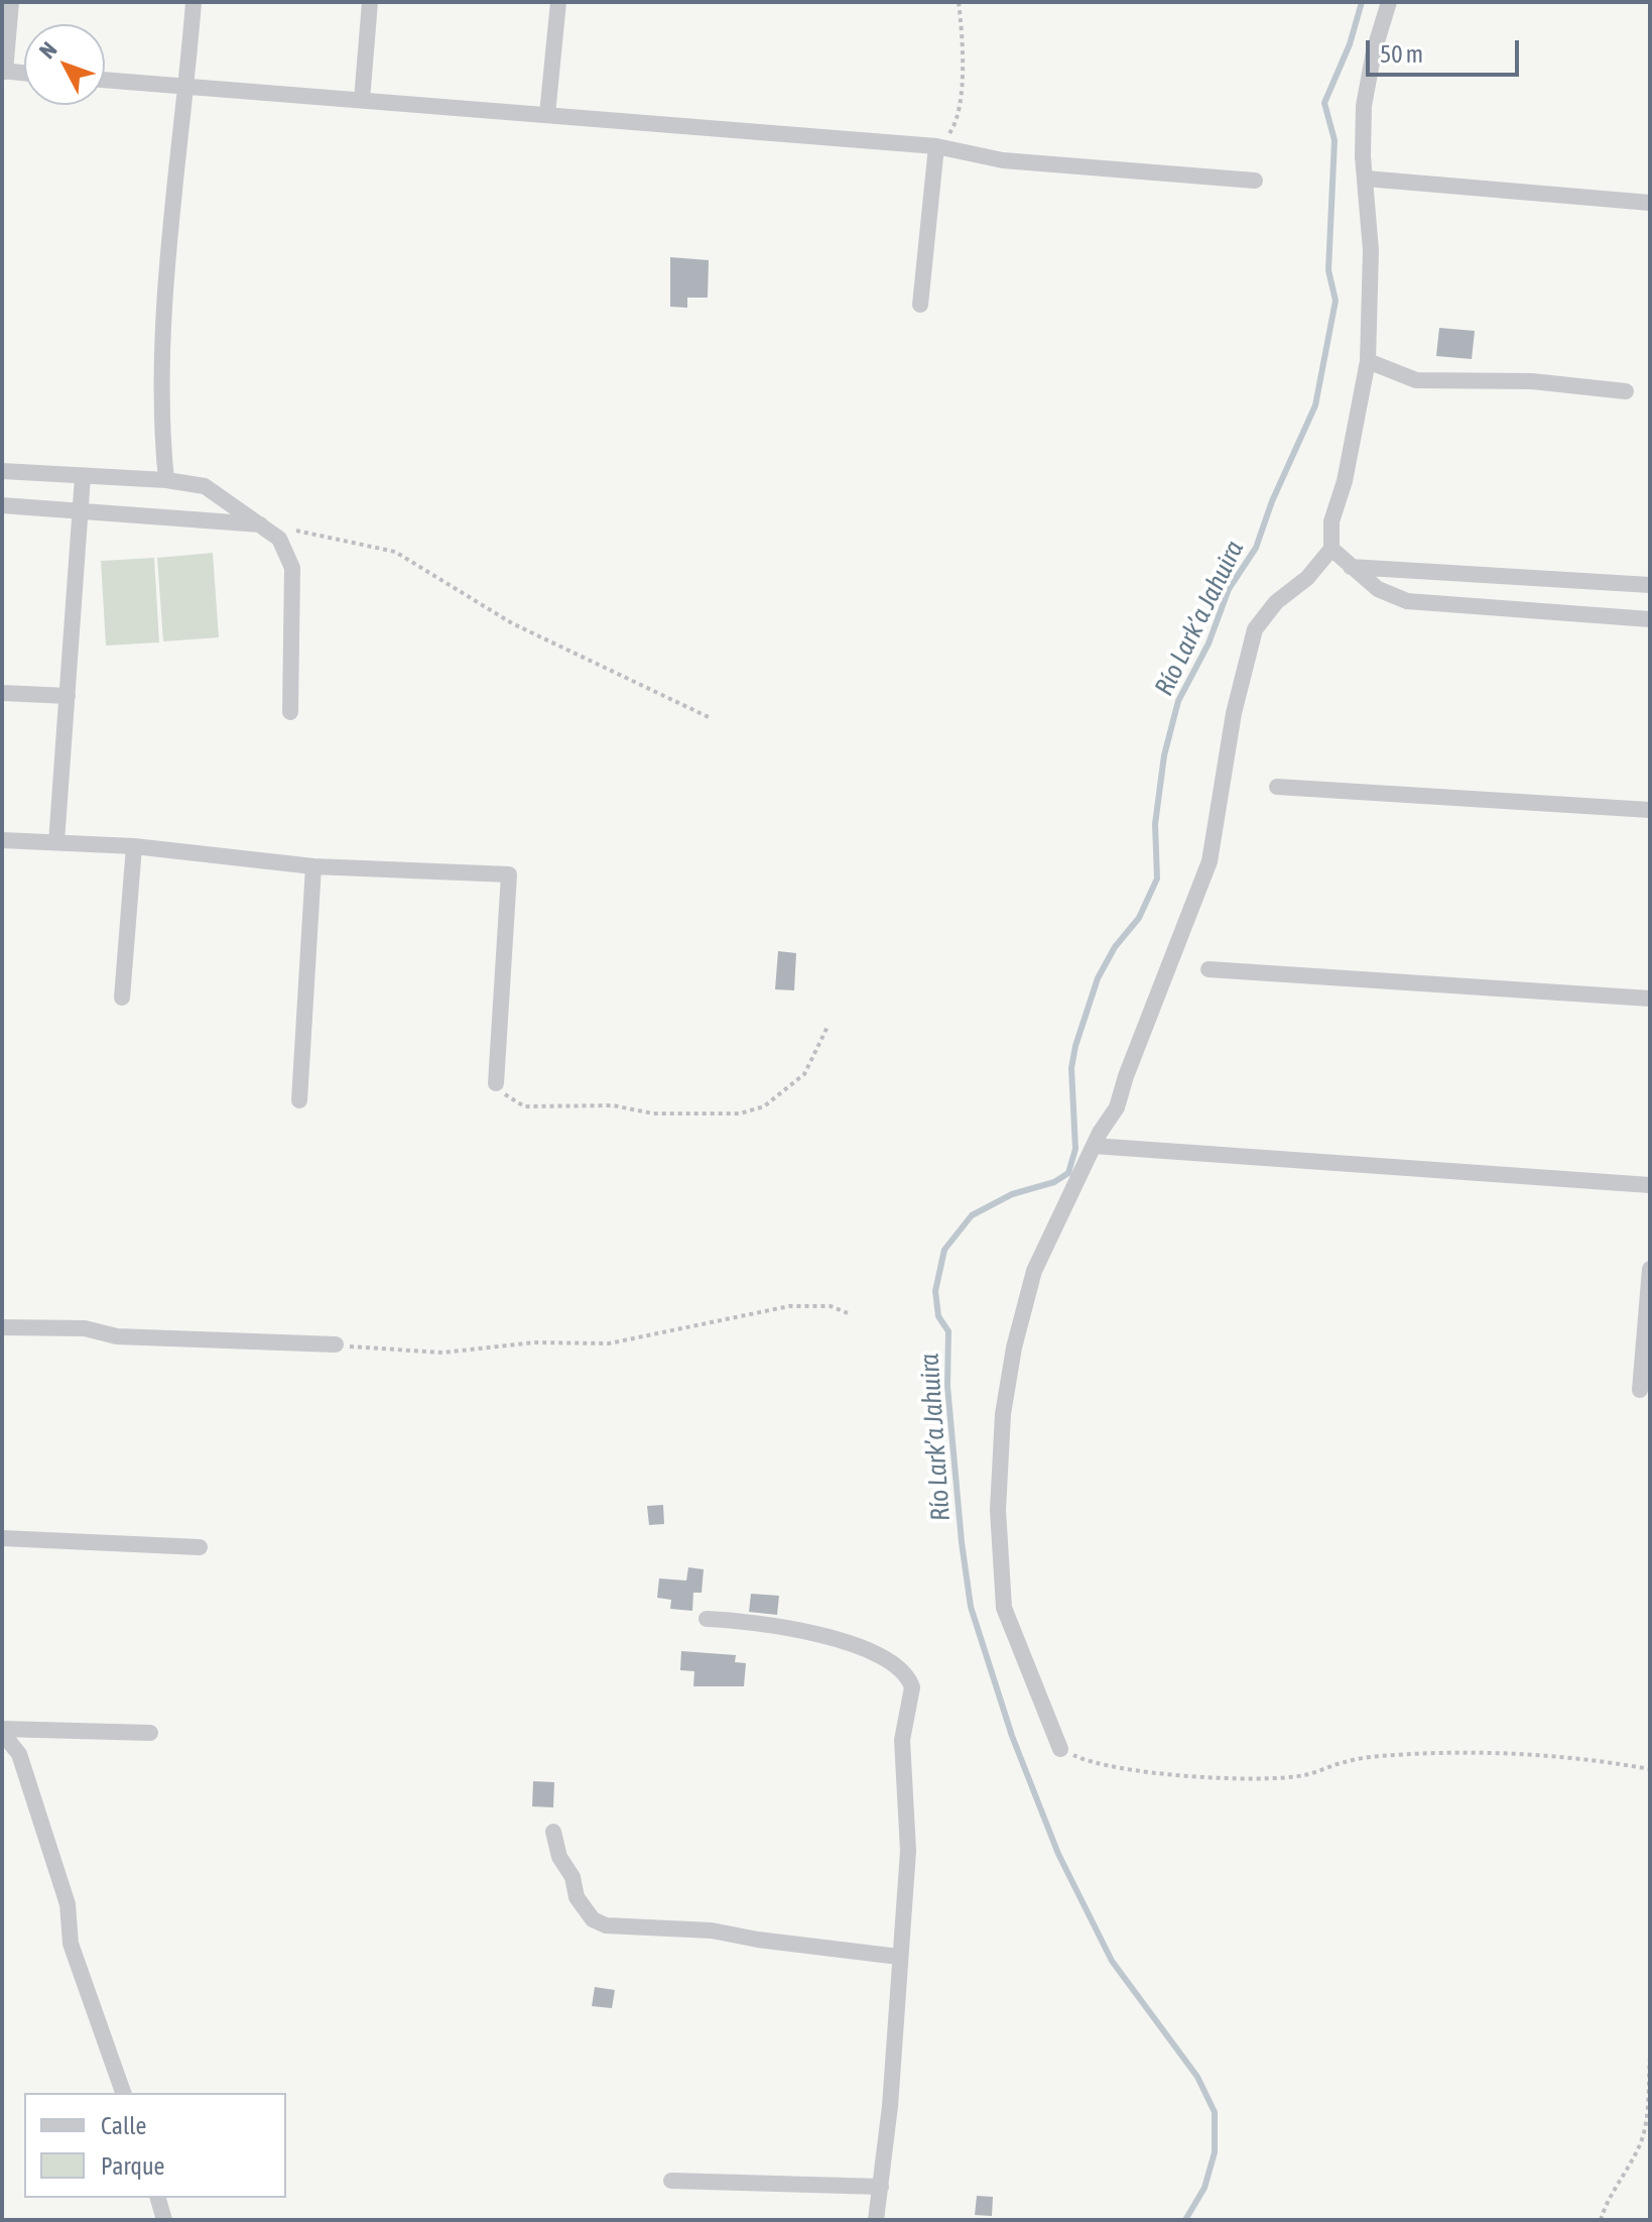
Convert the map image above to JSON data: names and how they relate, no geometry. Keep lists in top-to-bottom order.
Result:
{
  "water": ["Río Lark’a Jahuira"],
  "legend": ["Calle", "Parque"],
  "scale_bar": "50 m",
  "north": "top left"
}
